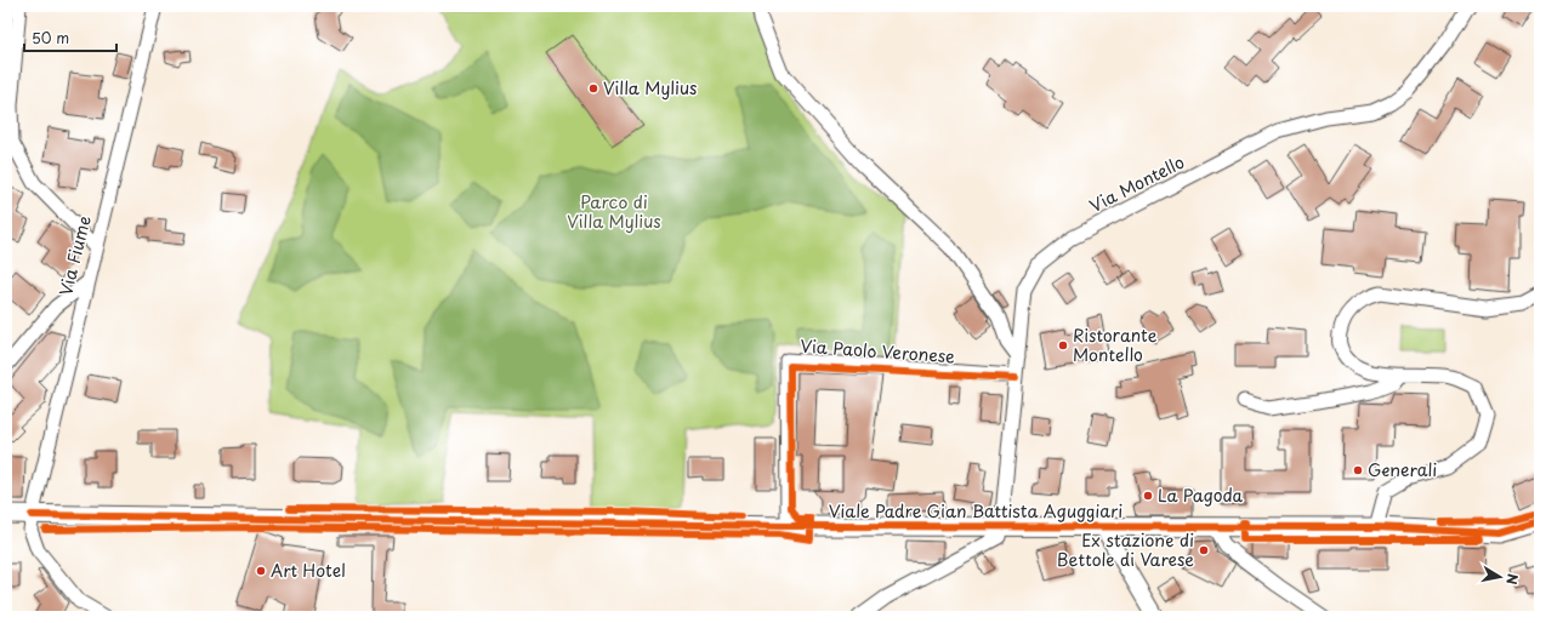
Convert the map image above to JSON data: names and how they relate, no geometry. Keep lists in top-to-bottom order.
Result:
{
  "streets": {
    "main road": ["Viale Padre Gian Battista Aguggiari"],
    "street": ["Via Montello", "Via Fiume", "Via Paolo Veronese"]
  },
  "crossings": [
    ["Via Montello", "Via Paolo Veronese"],
    ["Via Montello", "Viale Padre Gian Battista Aguggiari"],
    ["Via Fiume", "Viale Padre Gian Battista Aguggiari"],
    ["Via Paolo Veronese", "Viale Padre Gian Battista Aguggiari"]
  ],
  "parks": ["Parco di Villa Mylius"],
  "places": [
    "Villa Mylius",
    "Ristorante Montello",
    "Generali",
    "La Pagoda",
    "Ex stazione di Bettole di Varese",
    "Art Hotel"
  ],
  "scale_bar": "50 m",
  "north": "right"
}
